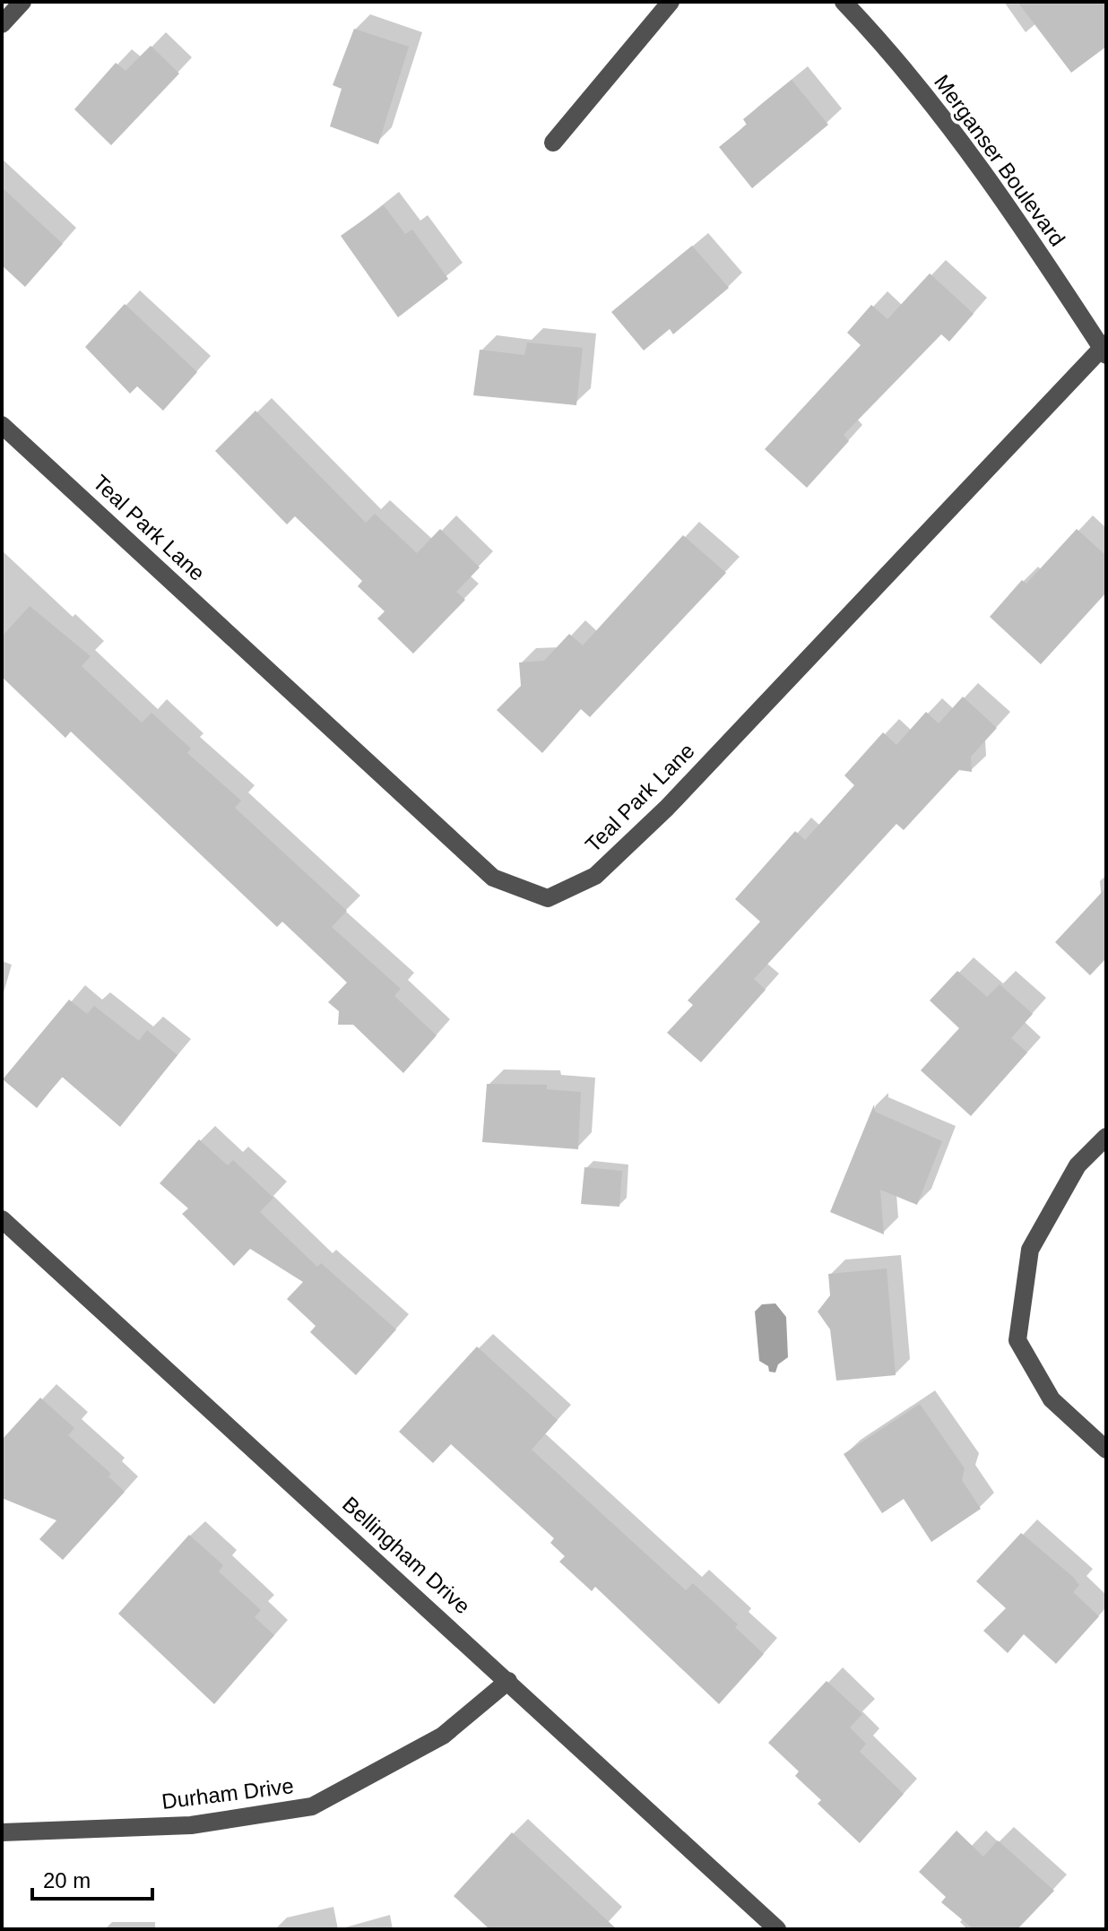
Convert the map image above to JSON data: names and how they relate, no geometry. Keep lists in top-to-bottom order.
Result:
{
  "streets": {
    "street": [
      "Merganser Boulevard",
      "Teal Park Lane",
      "Bellingham Drive",
      "Durham Drive"
    ]
  },
  "crossings": [
    ["Merganser Boulevard", "Teal Park Lane"],
    ["Bellingham Drive", "Durham Drive"]
  ],
  "scale_bar": "20 m"
}
